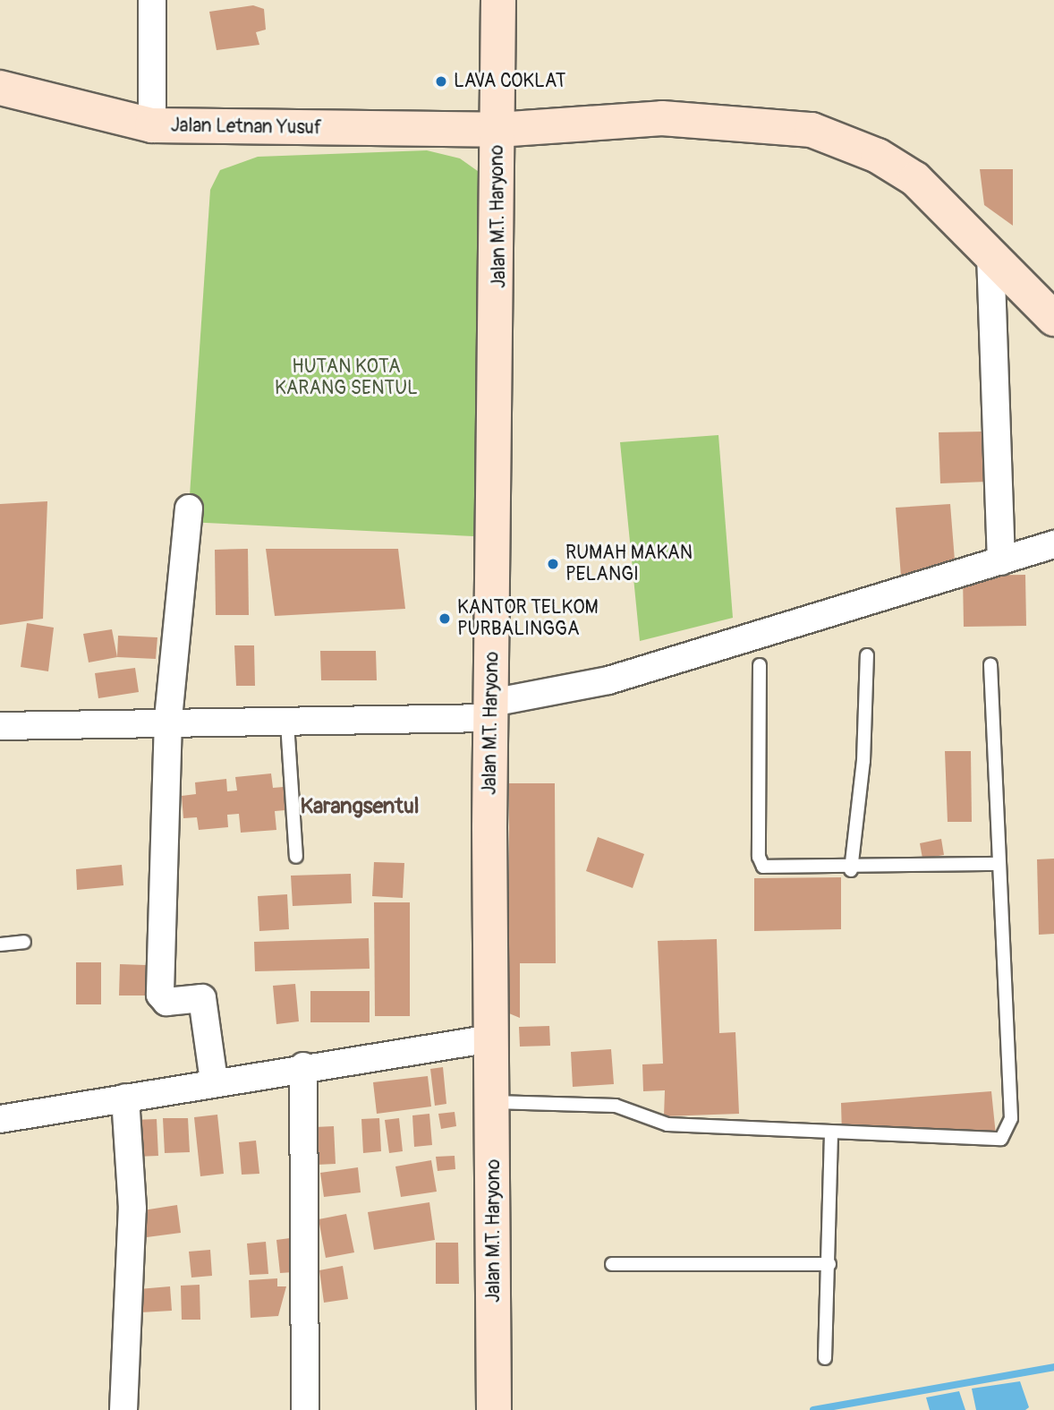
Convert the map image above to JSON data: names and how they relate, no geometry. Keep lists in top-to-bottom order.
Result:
{
  "streets": {
    "main road": ["Jalan Letnan Yusuf", "Jalan M.T. Haryono"]
  },
  "crossings": [
    ["Jalan Letnan Yusuf", "Jalan M.T. Haryono"]
  ],
  "districts": ["Karangsentul"],
  "parks": ["HUTAN KOTA KARANG SENTUL"],
  "places": ["LAVA COKLAT", "RUMAH MAKAN PELANGI", "KANTOR TELKOM PURBALINGGA"]
}
